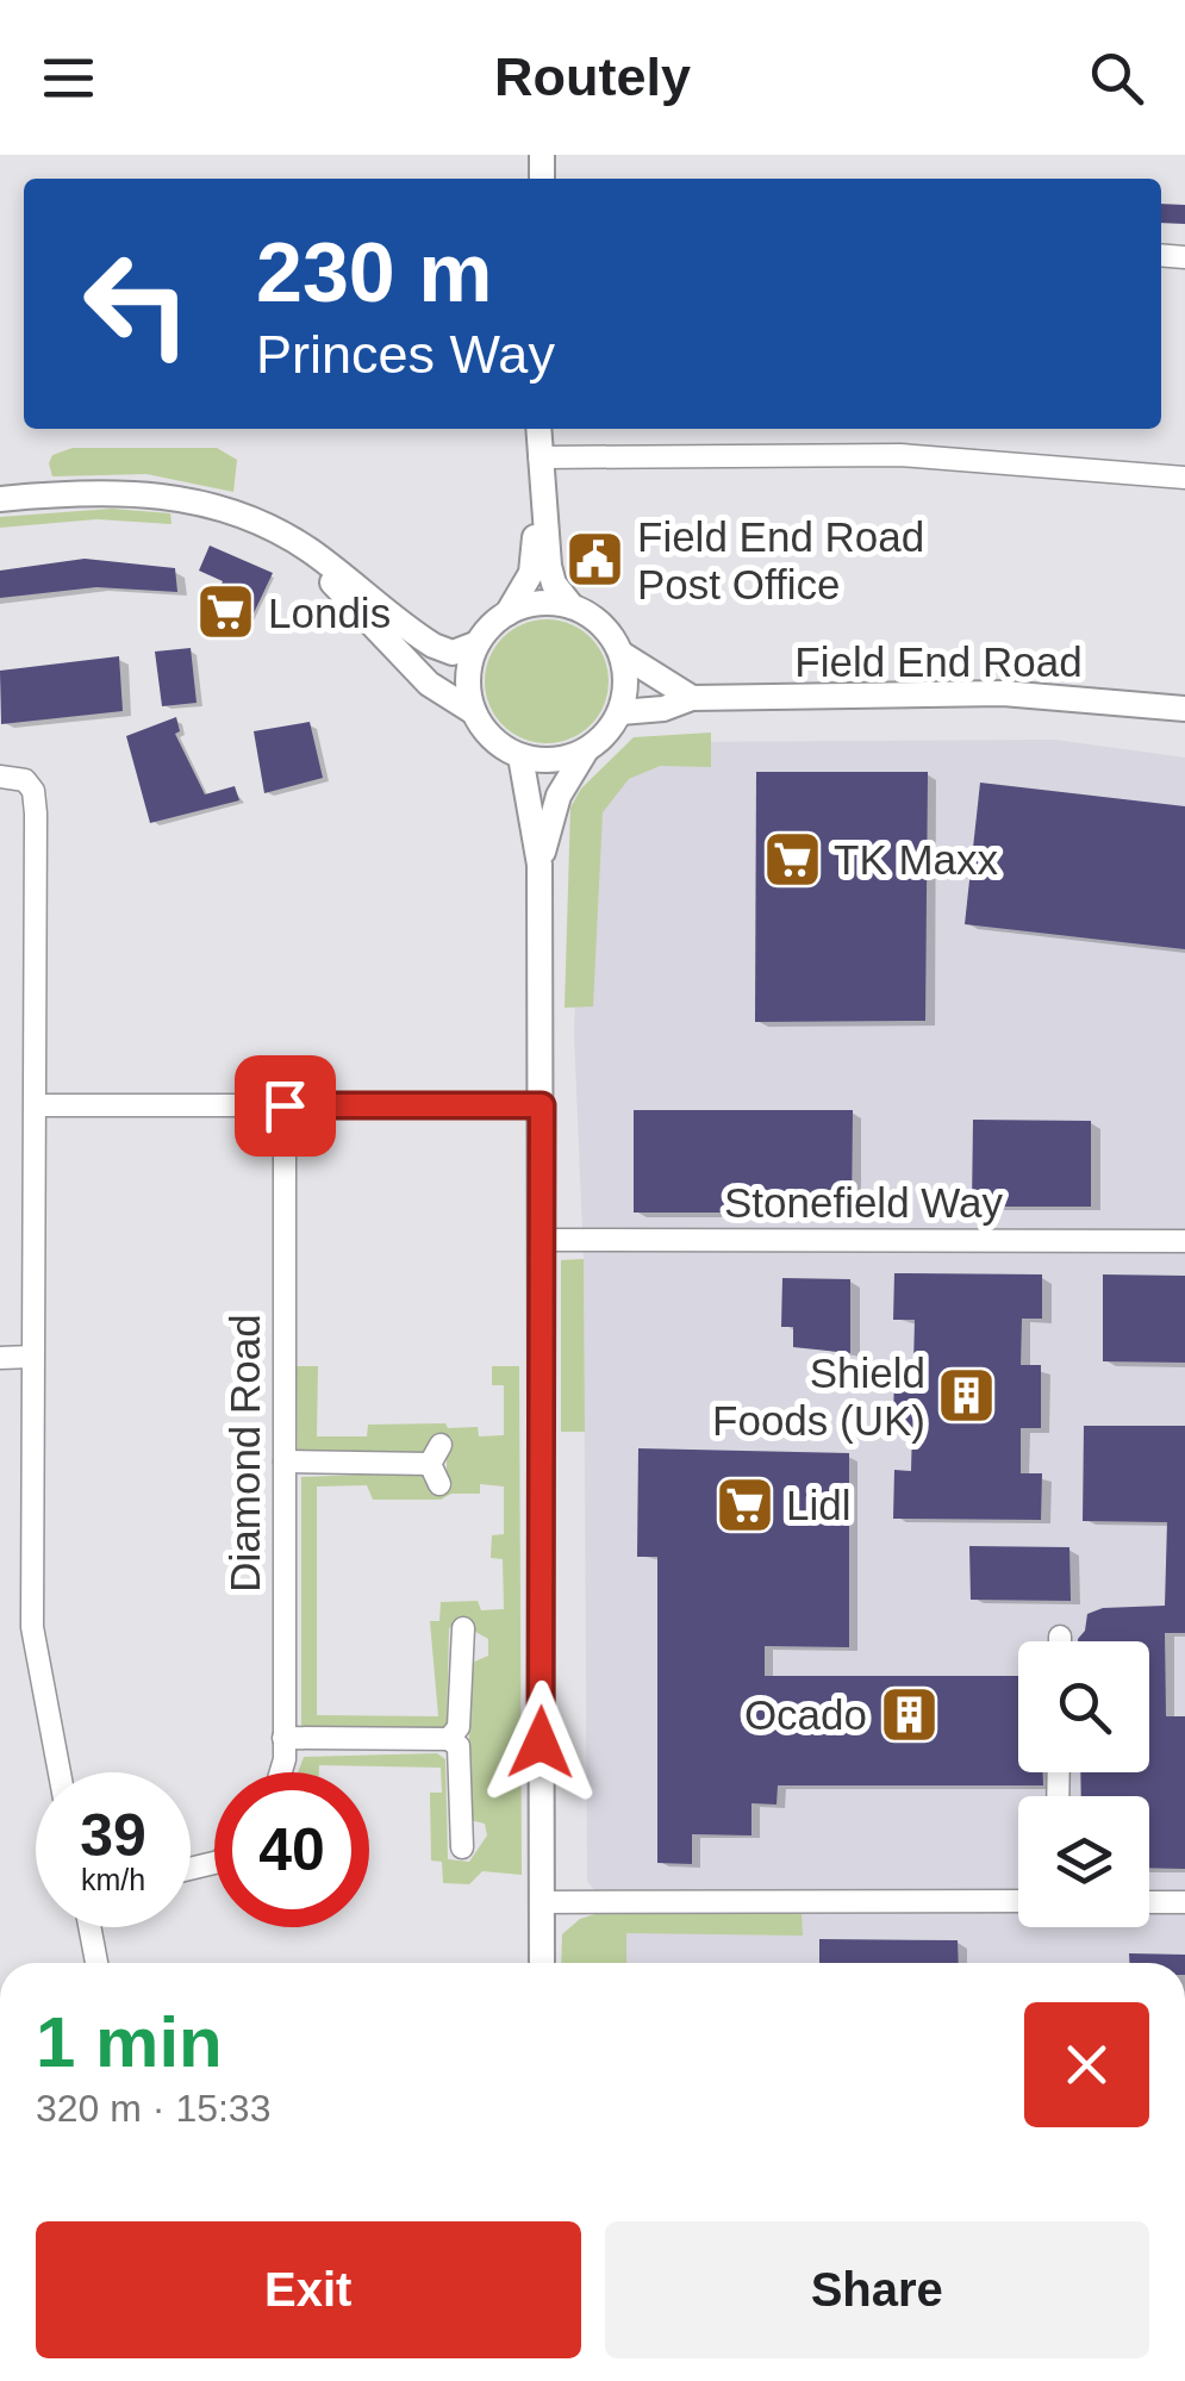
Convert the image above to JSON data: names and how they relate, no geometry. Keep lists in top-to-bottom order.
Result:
{
  "streets": {
    "street": ["Field End Road", "Stonefield Way", "Diamond Road"]
  },
  "places": {
    "public building": ["Field End Road Post Office"],
    "supermarket": ["Londis", "TK Maxx", "Lidl"],
    "building": ["Shield Foods (UK)", "Ocado"]
  },
  "page": {
    "header": "Routely",
    "turn": ["230 m", "Princes Way"],
    "speed": "39 km/h",
    "limit": "40",
    "heading": ["1 min", "320 m · 15:33"],
    "buttons": ["Exit", "Share"]
  }
}
